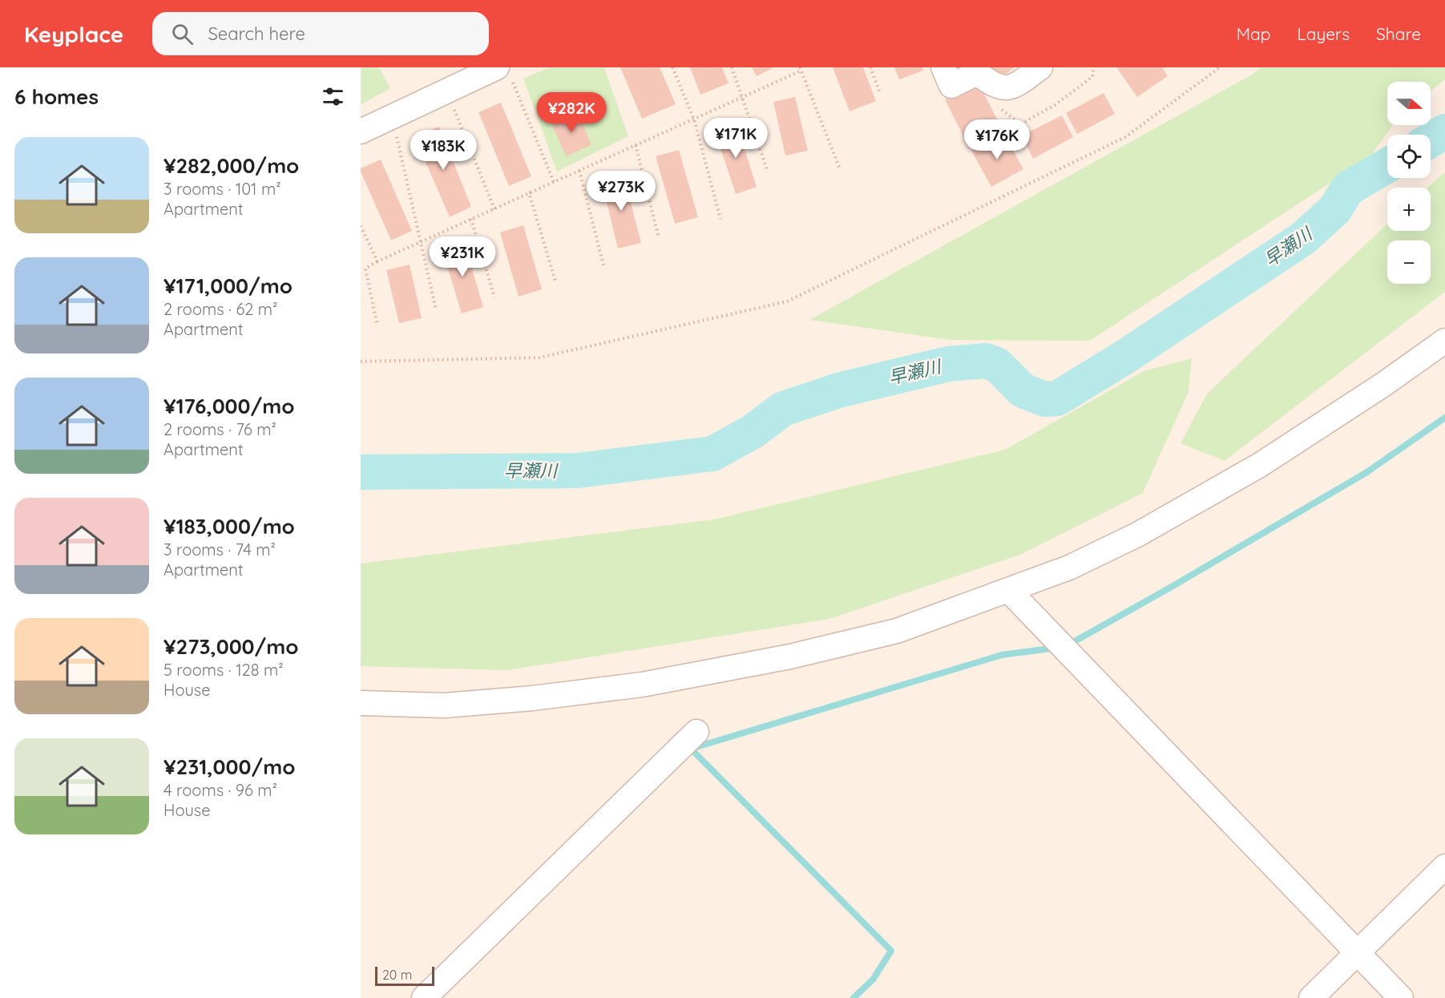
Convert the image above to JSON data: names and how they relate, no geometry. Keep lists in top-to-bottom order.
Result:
{
  "water": ["早瀬川"],
  "scale_bar": "20 m",
  "north": "right",
  "page": {
    "header": "Keyplace",
    "search": "Search here",
    "nav": ["Map", "Layers", "Share"],
    "heading": "6 homes",
    "map_buttons": ["+", "−"],
    "price": [
      "¥282K",
      "¥171K",
      "¥176K",
      "¥183K",
      "¥273K",
      "¥231K"
    ],
    "list": [
      {
        "name": "¥282,000/mo",
        "note": "3 rooms · 101 m² · Apartment"
      },
      {
        "name": "¥171,000/mo",
        "note": "2 rooms · 62 m² · Apartment"
      },
      {
        "name": "¥176,000/mo",
        "note": "2 rooms · 76 m² · Apartment"
      },
      {
        "name": "¥183,000/mo",
        "note": "3 rooms · 74 m² · Apartment"
      },
      {
        "name": "¥273,000/mo",
        "note": "5 rooms · 128 m² · House"
      },
      {
        "name": "¥231,000/mo",
        "note": "4 rooms · 96 m² · House"
      }
    ],
    "scale": "20 m"
  }
}
